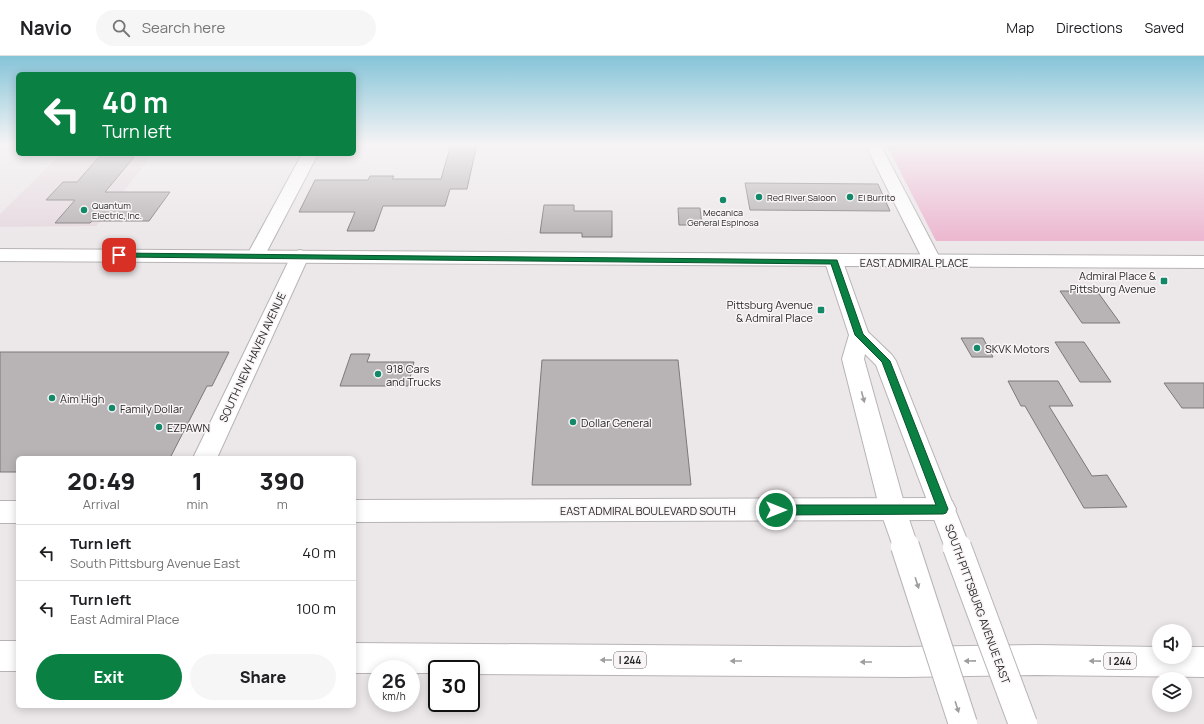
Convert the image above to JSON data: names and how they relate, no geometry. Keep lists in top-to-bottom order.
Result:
{
  "streets": {
    "main road": [
      "EAST ADMIRAL PLACE",
      "SOUTH NEW HAVEN AVENUE",
      "EAST ADMIRAL BOULEVARD SOUTH",
      "SOUTH PITTSBURG AVENUE EAST",
      "I 244"
    ]
  },
  "crossings": [
    ["EAST ADMIRAL PLACE", "SOUTH NEW HAVEN AVENUE"],
    ["EAST ADMIRAL PLACE", "SOUTH PITTSBURG AVENUE EAST"],
    ["EAST ADMIRAL BOULEVARD SOUTH", "SOUTH PITTSBURG AVENUE EAST"]
  ],
  "places": {
    "other": [
      "Red River Saloon",
      "El Burrito",
      "Mecanica General Espinosa",
      "Quantum Electric, Inc.",
      "SKVK Motors",
      "918 Cars and Trucks",
      "Aim High",
      "Family Dollar",
      "Dollar General",
      "EZPAWN"
    ],
    "transit": ["Admiral Place & Pittsburg Avenue", "Pittsburg Avenue & Admiral Place"]
  },
  "page": {
    "header": "Navio",
    "search": "Search here",
    "nav": ["Map", "Directions", "Saved"],
    "turn": ["40 m", "Turn left"],
    "eta": [
      "20:49",
      "Arrival",
      "1",
      "min",
      "390",
      "m"
    ],
    "list": [
      {
        "name": "Turn left",
        "note": "South Pittsburg Avenue East",
        "value": "40 m"
      },
      {
        "name": "Turn left",
        "note": "East Admiral Place",
        "value": "100 m"
      }
    ],
    "buttons": ["Exit", "Share"],
    "speed": "26 km/h",
    "limit": "30"
  }
}
